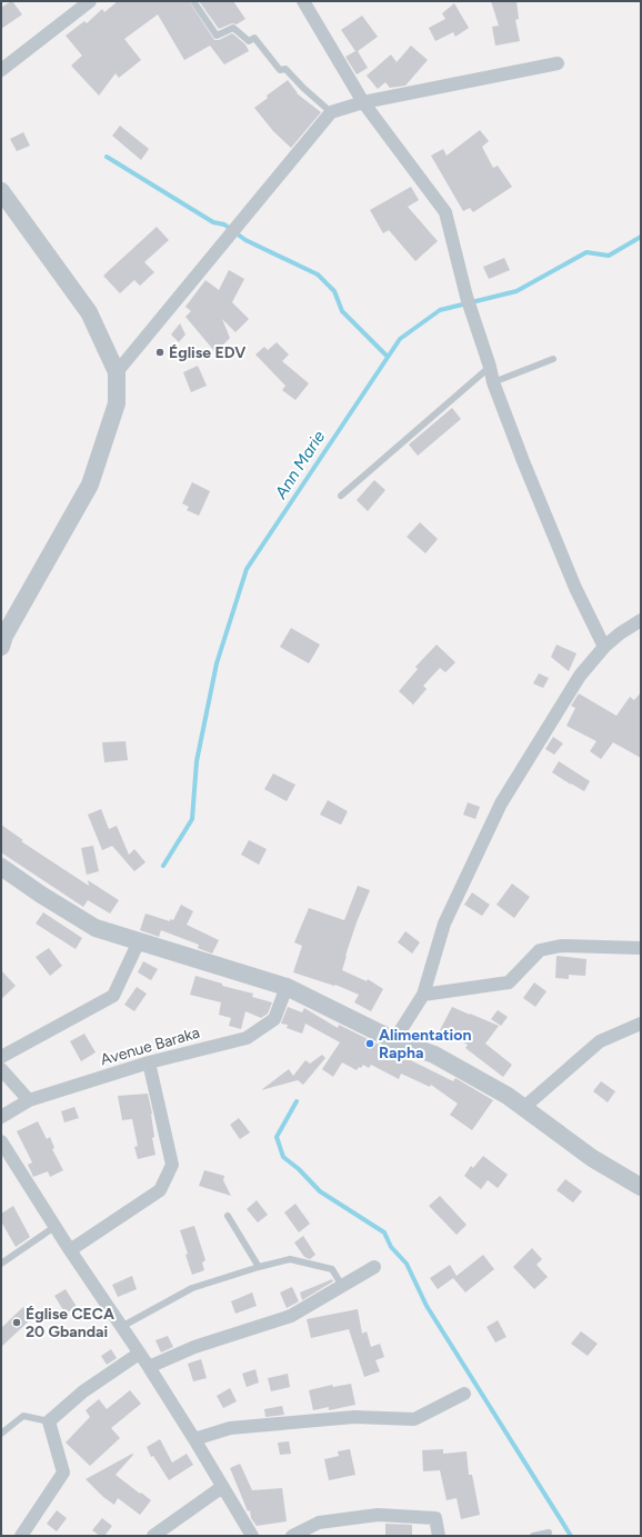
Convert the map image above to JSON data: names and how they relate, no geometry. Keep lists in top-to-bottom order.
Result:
{
  "streets": {
    "street": ["Avenue Baraka"]
  },
  "water": ["Ann Marie"],
  "places": ["Église EDV", "Alimentation Rapha", "Église CECA 20 Gbandai"]
}
